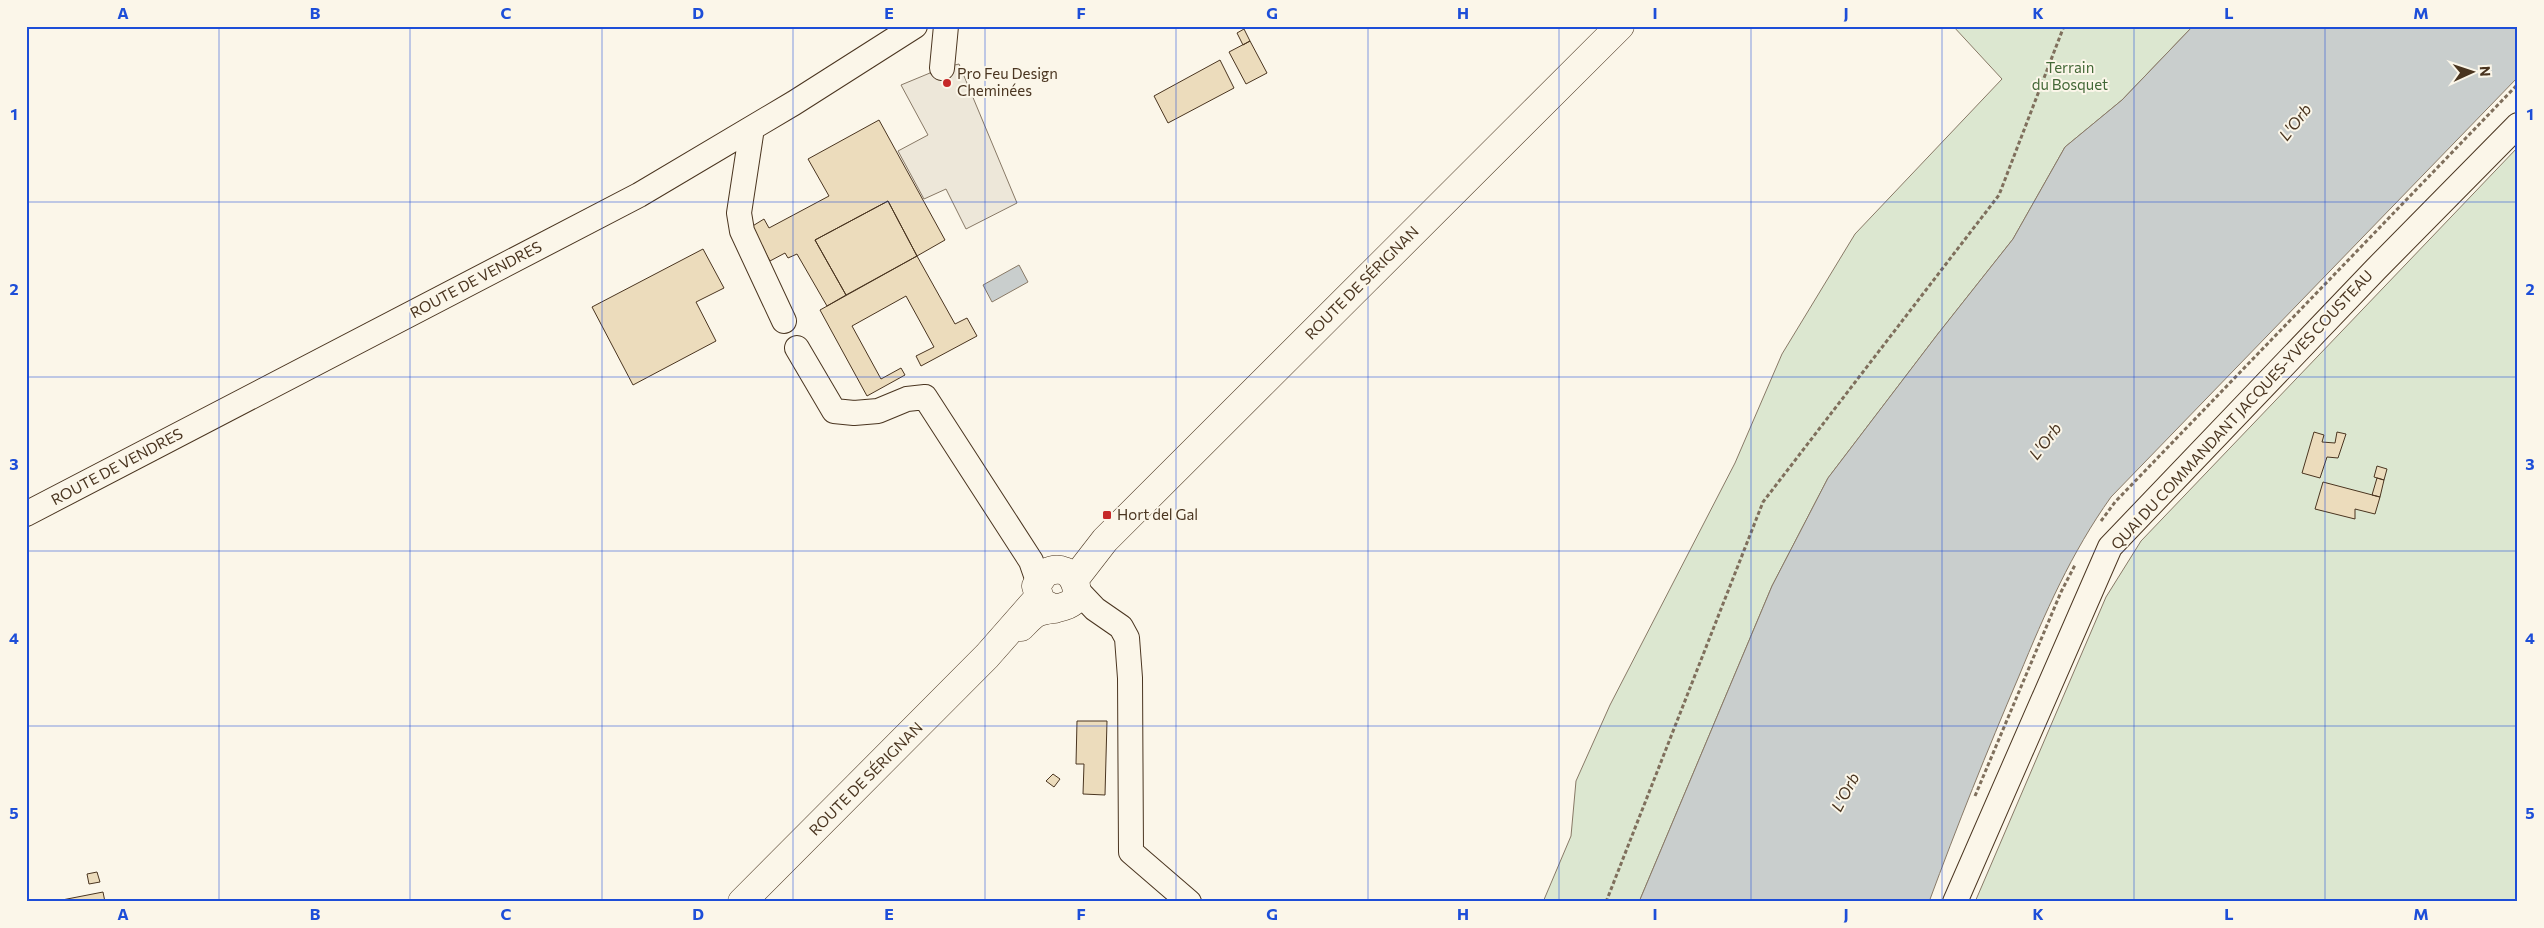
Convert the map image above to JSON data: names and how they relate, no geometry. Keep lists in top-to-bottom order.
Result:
{
  "streets": {
    "main road": ["ROUTE DE SÉRIGNAN"],
    "street": ["ROUTE DE VENDRES", "QUAI DU COMMANDANT JACQUES-YVES COUSTEAU"]
  },
  "water": ["L'Orb"],
  "parks": ["Terrain du Bosquet"],
  "places": {
    "other": ["Pro Feu Design Cheminées"],
    "transit": ["Hort del Gal"]
  },
  "north": "right",
  "grid": {
    "columns": [
      "A",
      "B",
      "C",
      "D",
      "E",
      "F",
      "G",
      "H",
      "I",
      "J",
      "K",
      "L",
      "M"
    ],
    "rows": [
      "1",
      "2",
      "3",
      "4",
      "5"
    ]
  }
}
